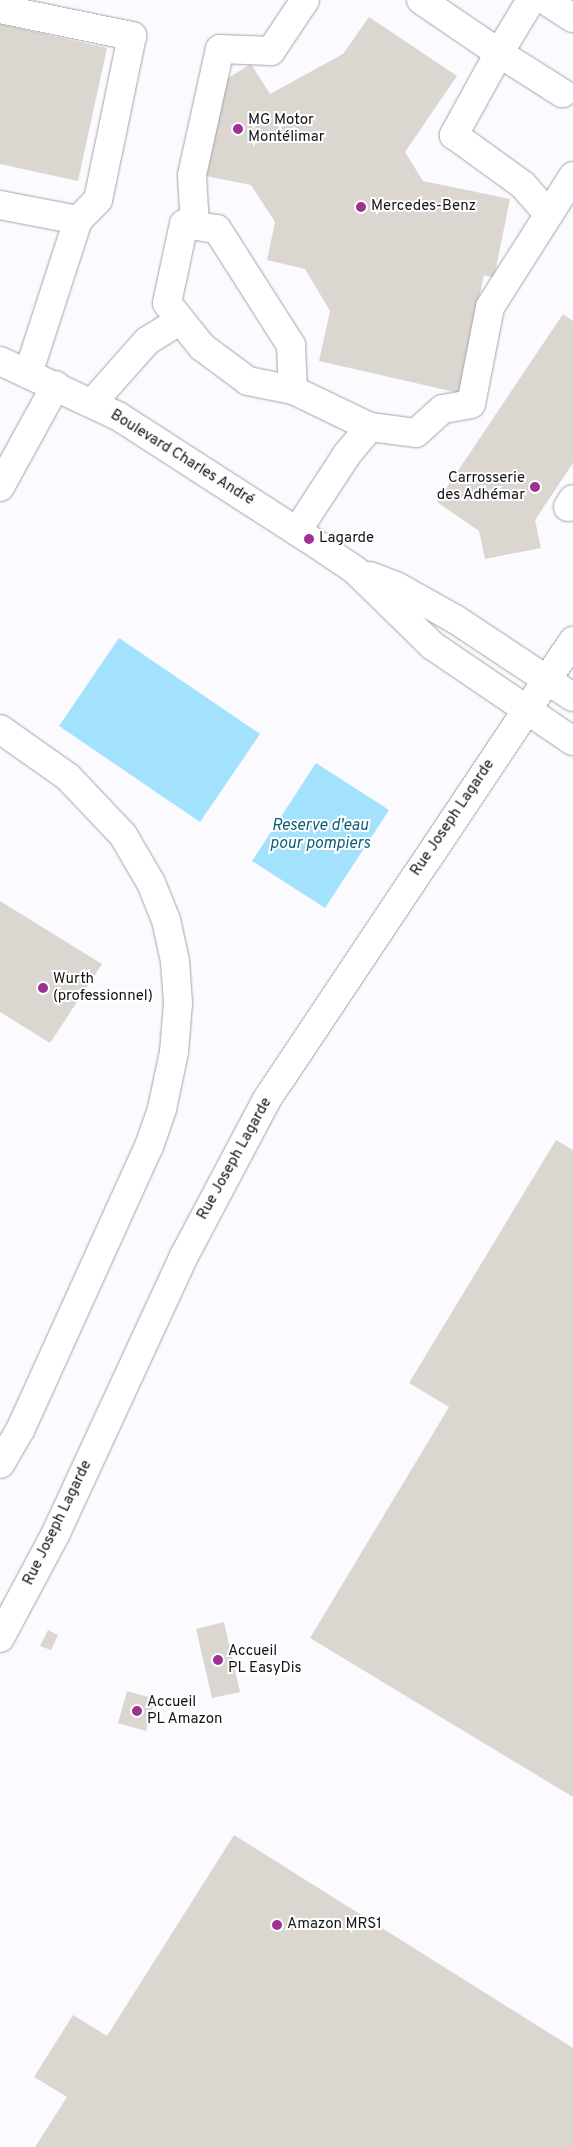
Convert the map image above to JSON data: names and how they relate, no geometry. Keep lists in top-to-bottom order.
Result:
{
  "streets": {
    "street": ["Boulevard Charles André", "Rue Joseph Lagarde"]
  },
  "crossings": [
    ["Boulevard Charles André", "Rue Joseph Lagarde"]
  ],
  "water": ["Reserve d'eau pour pompiers"],
  "places": [
    "MG Motor Montélimar",
    "Mercedes-Benz",
    "Carrosserie des Adhémar",
    "Lagarde",
    "Wurth (professionnel)",
    "Accueil PL EasyDis",
    "Accueil PL Amazon",
    "Amazon MRS1"
  ]
}
